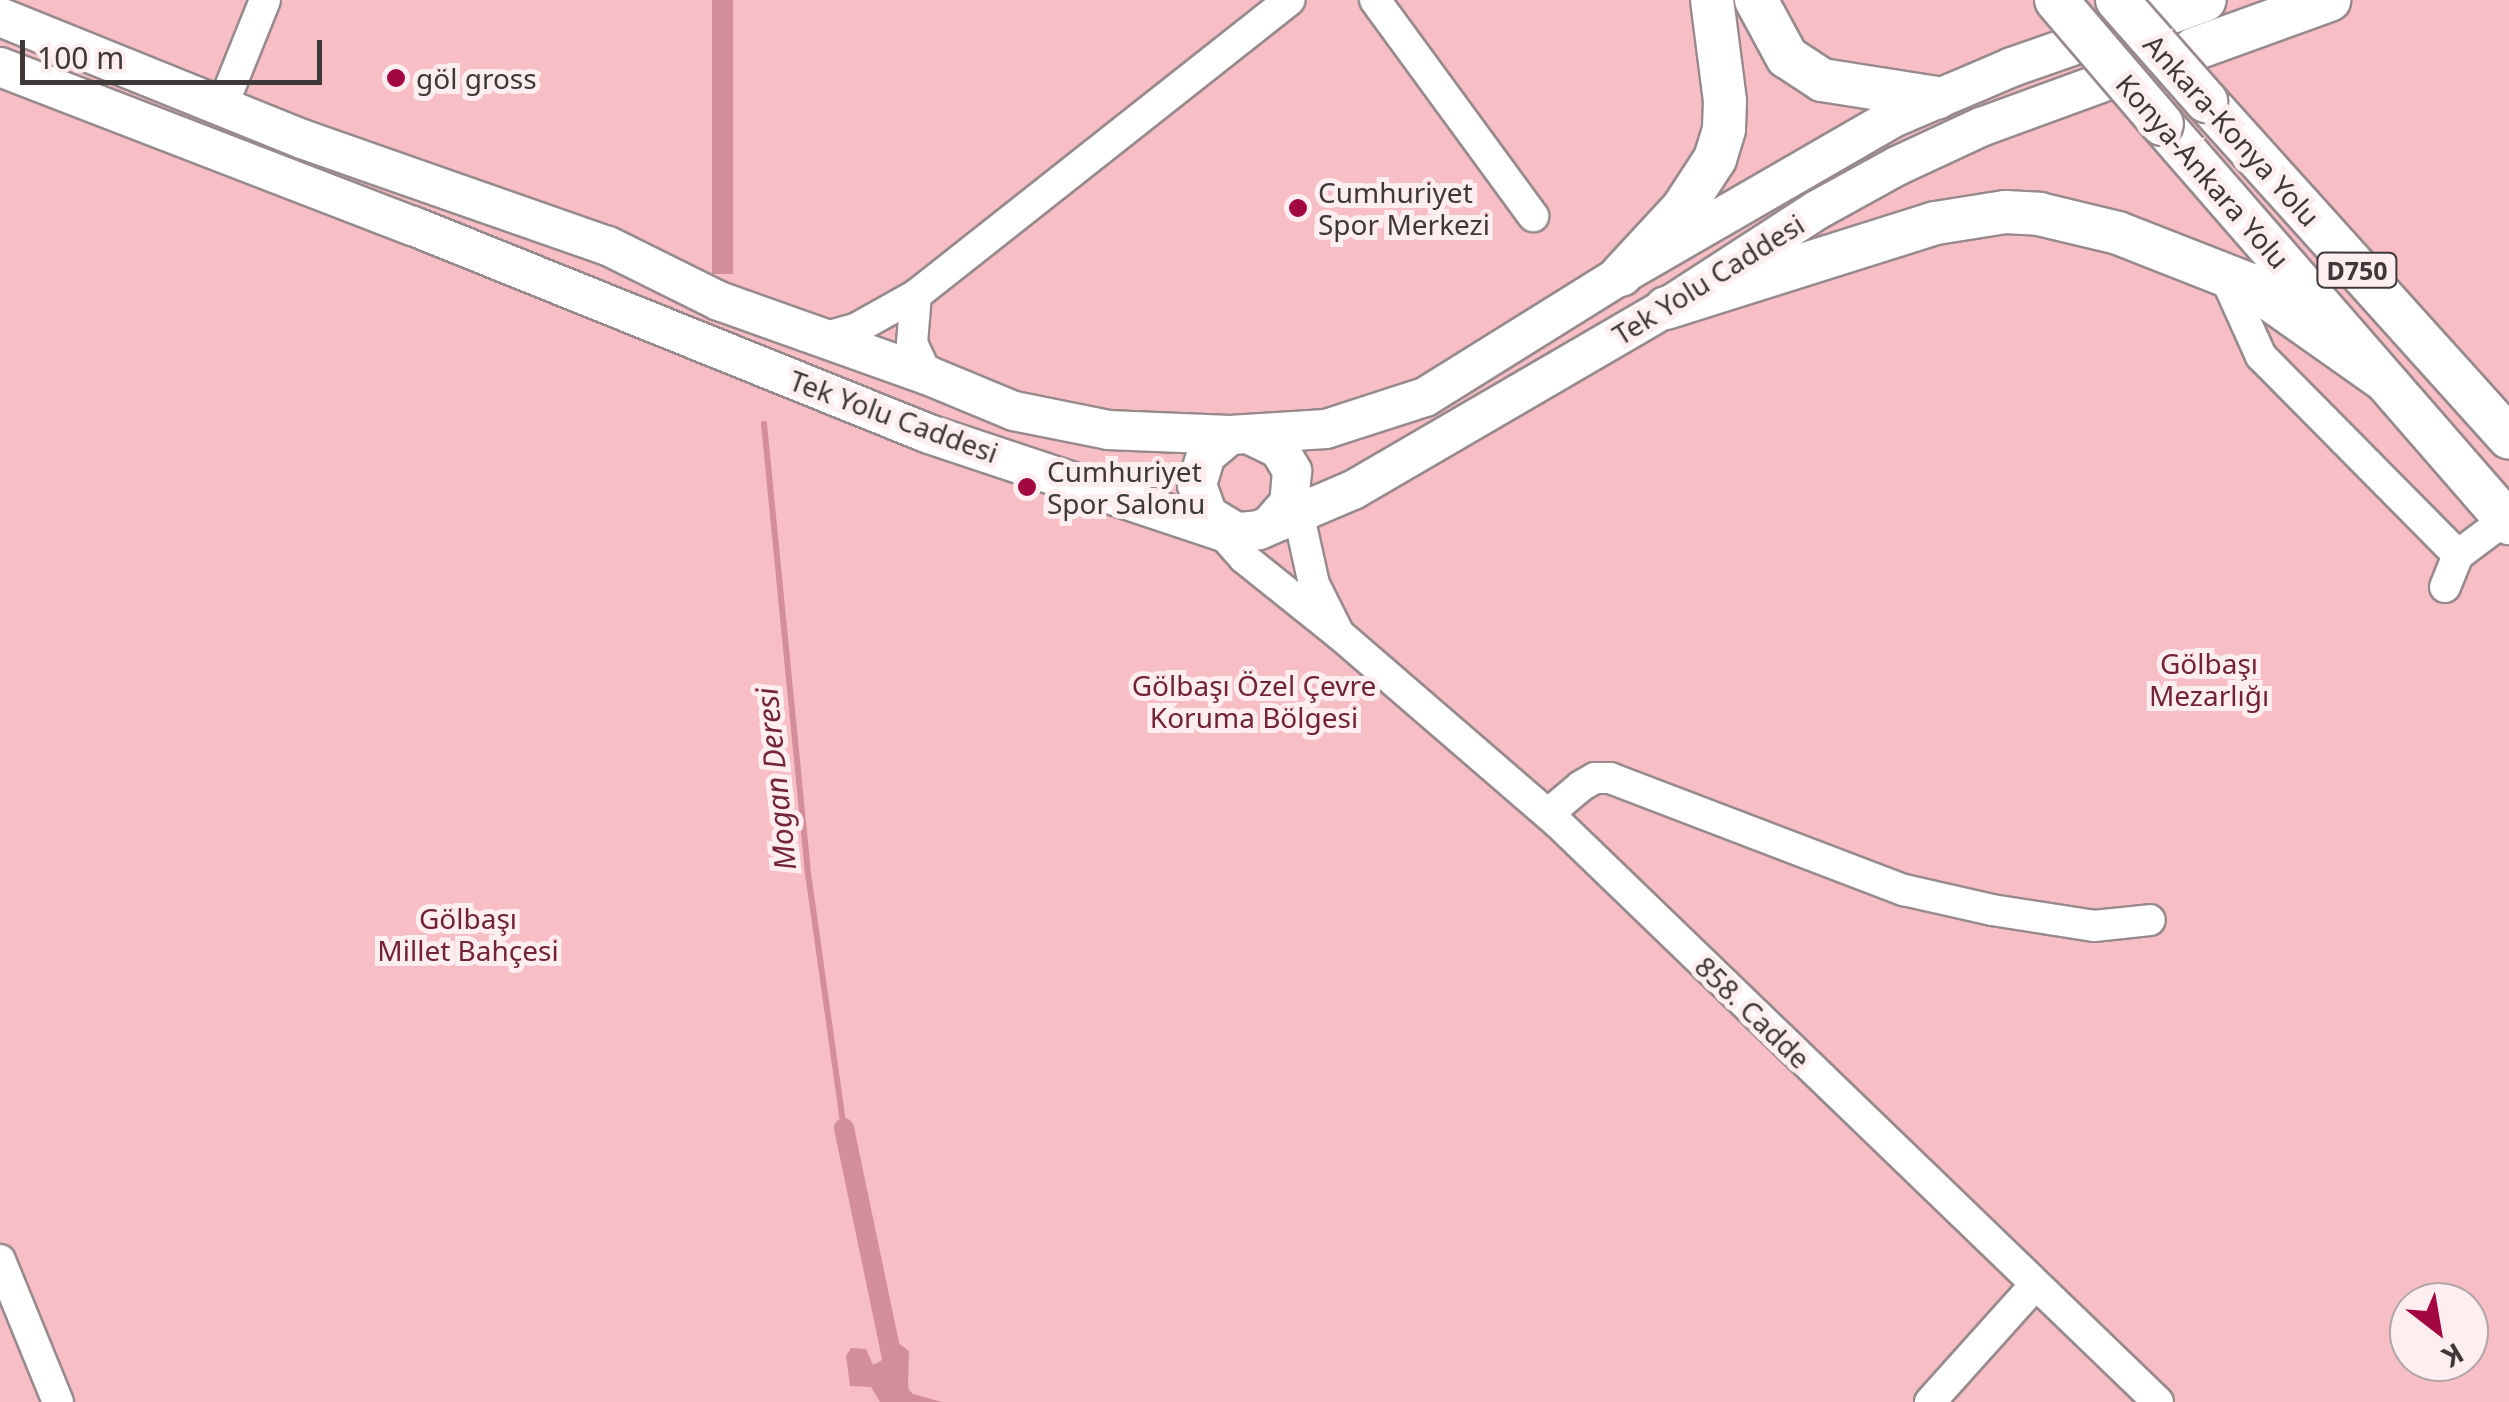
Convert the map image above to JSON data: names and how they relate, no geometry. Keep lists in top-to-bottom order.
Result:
{
  "streets": {
    "highway": ["Ankara-Konya Yolu", "Konya-Ankara Yolu", "D750"],
    "main road": ["Tek Yolu Caddesi"],
    "street": ["858. Cadde"]
  },
  "crossings": [
    ["Tek Yolu Caddesi", "858. Cadde"]
  ],
  "water": ["Mogan Deresi"],
  "parks": ["Gölbaşı Mezarlığı", "Gölbaşı Özel Çevre Koruma Bölgesi", "Gölbaşı Millet Bahçesi"],
  "places": ["göl gross", "Cumhuriyet Spor Merkezi", "Cumhuriyet Spor Salonu"],
  "scale_bar": "100 m",
  "north": "bottom right"
}
